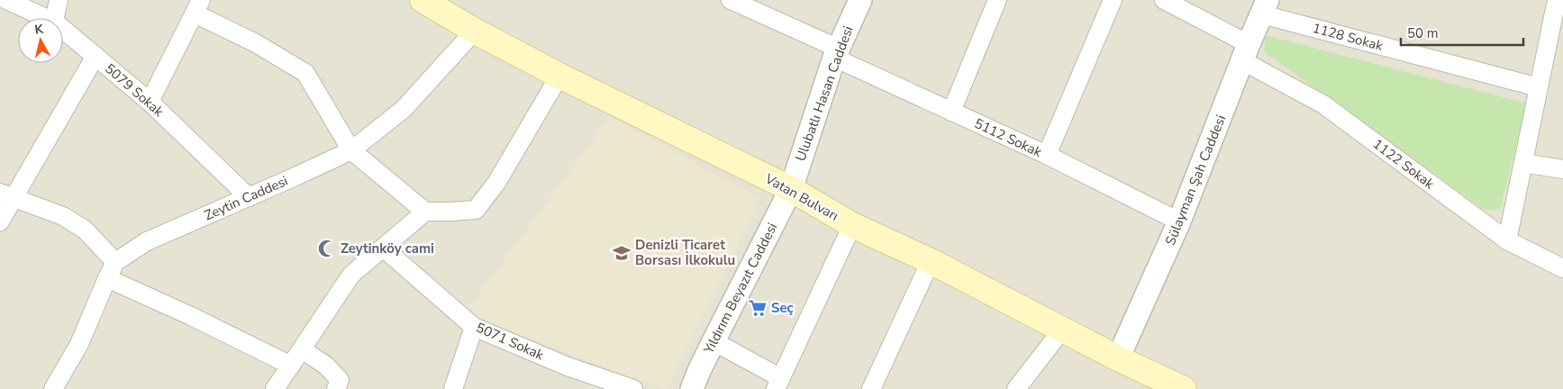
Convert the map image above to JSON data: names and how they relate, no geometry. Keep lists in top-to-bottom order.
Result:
{
  "streets": {
    "main road": ["Vatan Bulvarı"],
    "street": [
      "1128 Sokak",
      "5079 Sokak",
      "Ulubatlı Hasan Caddesi",
      "5112 Sokak",
      "1122 Sokak",
      "Sülayman Şah Caddesi",
      "Zeytin Caddesi",
      "Yıldırım Beyazıt Caddesi",
      "5071 Sokak"
    ]
  },
  "crossings": [
    ["1128 Sokak", "Sülayman Şah Caddesi"],
    ["5079 Sokak", "Zeytin Caddesi"],
    ["Ulubatlı Hasan Caddesi", "5112 Sokak"],
    ["Ulubatlı Hasan Caddesi", "Vatan Bulvarı"],
    ["Ulubatlı Hasan Caddesi", "Yıldırım Beyazıt Caddesi"],
    ["5112 Sokak", "Sülayman Şah Caddesi"],
    ["1122 Sokak", "Sülayman Şah Caddesi"],
    ["Sülayman Şah Caddesi", "Vatan Bulvarı"],
    ["Vatan Bulvarı", "Zeytin Caddesi"],
    ["Vatan Bulvarı", "Yıldırım Beyazıt Caddesi"]
  ],
  "places": {
    "mosque": ["Zeytinköy cami"],
    "school or university": ["Denizli Ticaret Borsası İlkokulu"],
    "supermarket": ["Seç"]
  },
  "scale_bar": "50 m",
  "north": "top"
}
